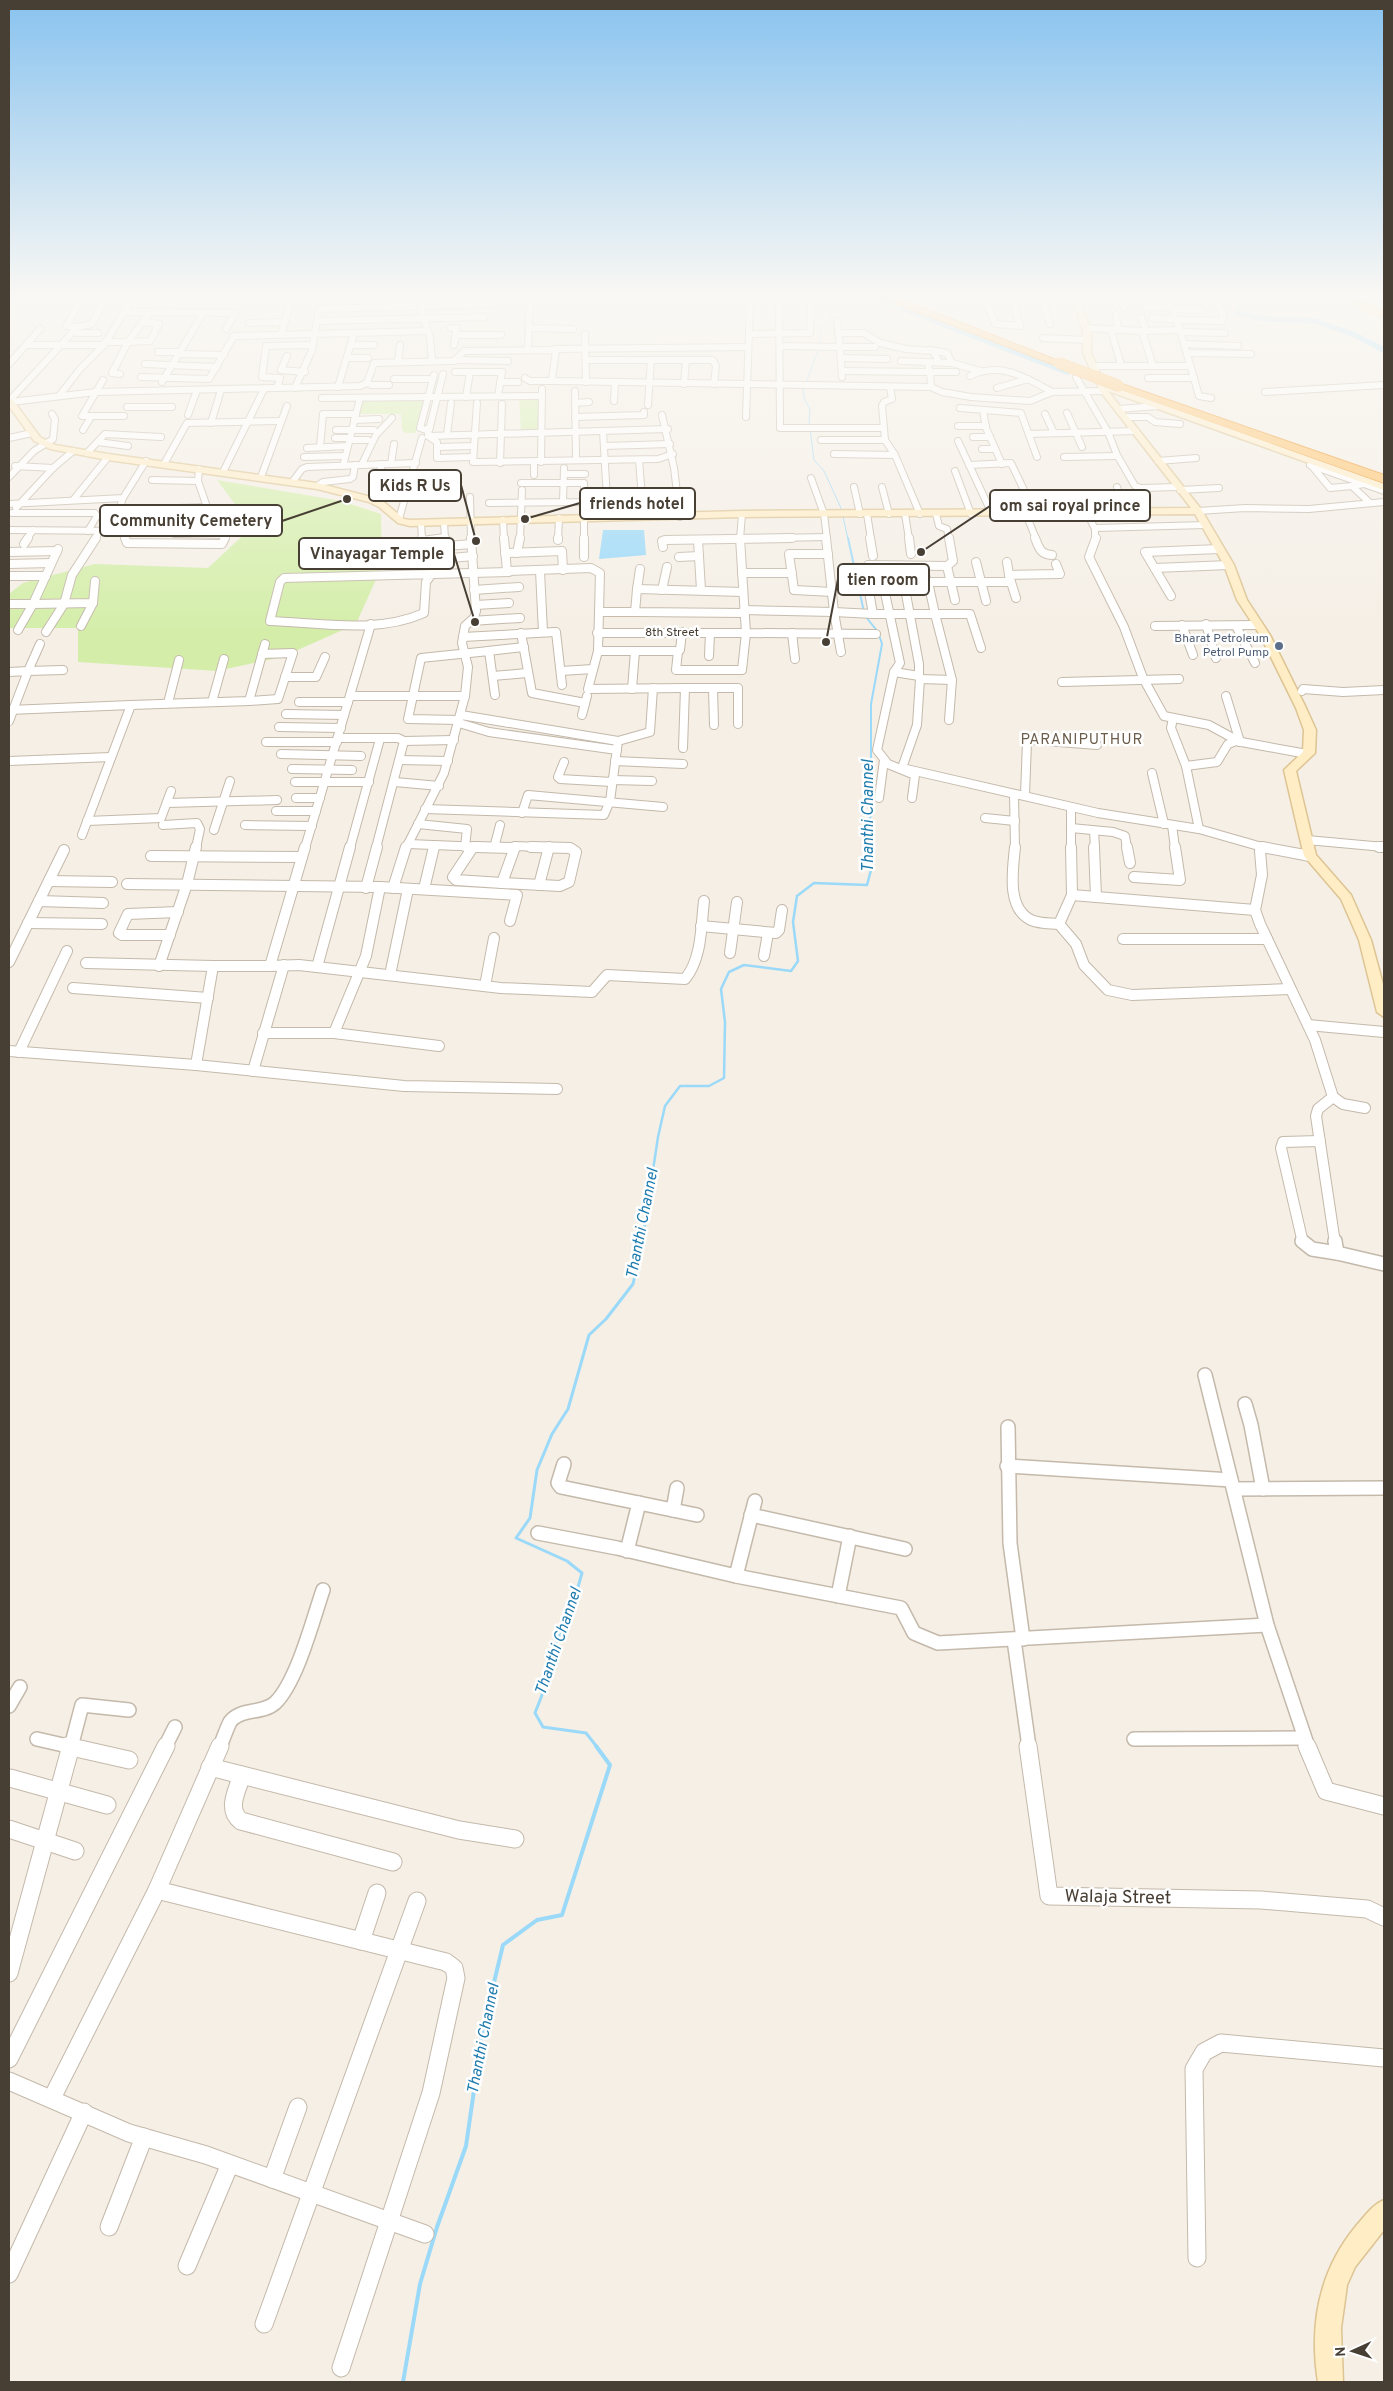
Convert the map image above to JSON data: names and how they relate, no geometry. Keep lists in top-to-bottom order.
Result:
{
  "streets": {
    "street": ["8th Street", "Walaja Street"]
  },
  "districts": ["PARANIPUTHUR"],
  "water": ["Thanthi Channel"],
  "places": [
    "Community Cemetery",
    "friends hotel",
    "Kids R Us",
    "om sai royal prince",
    "Vinayagar Temple",
    "tien room",
    "Bharat Petroleum Petrol Pump"
  ],
  "north": "left"
}
